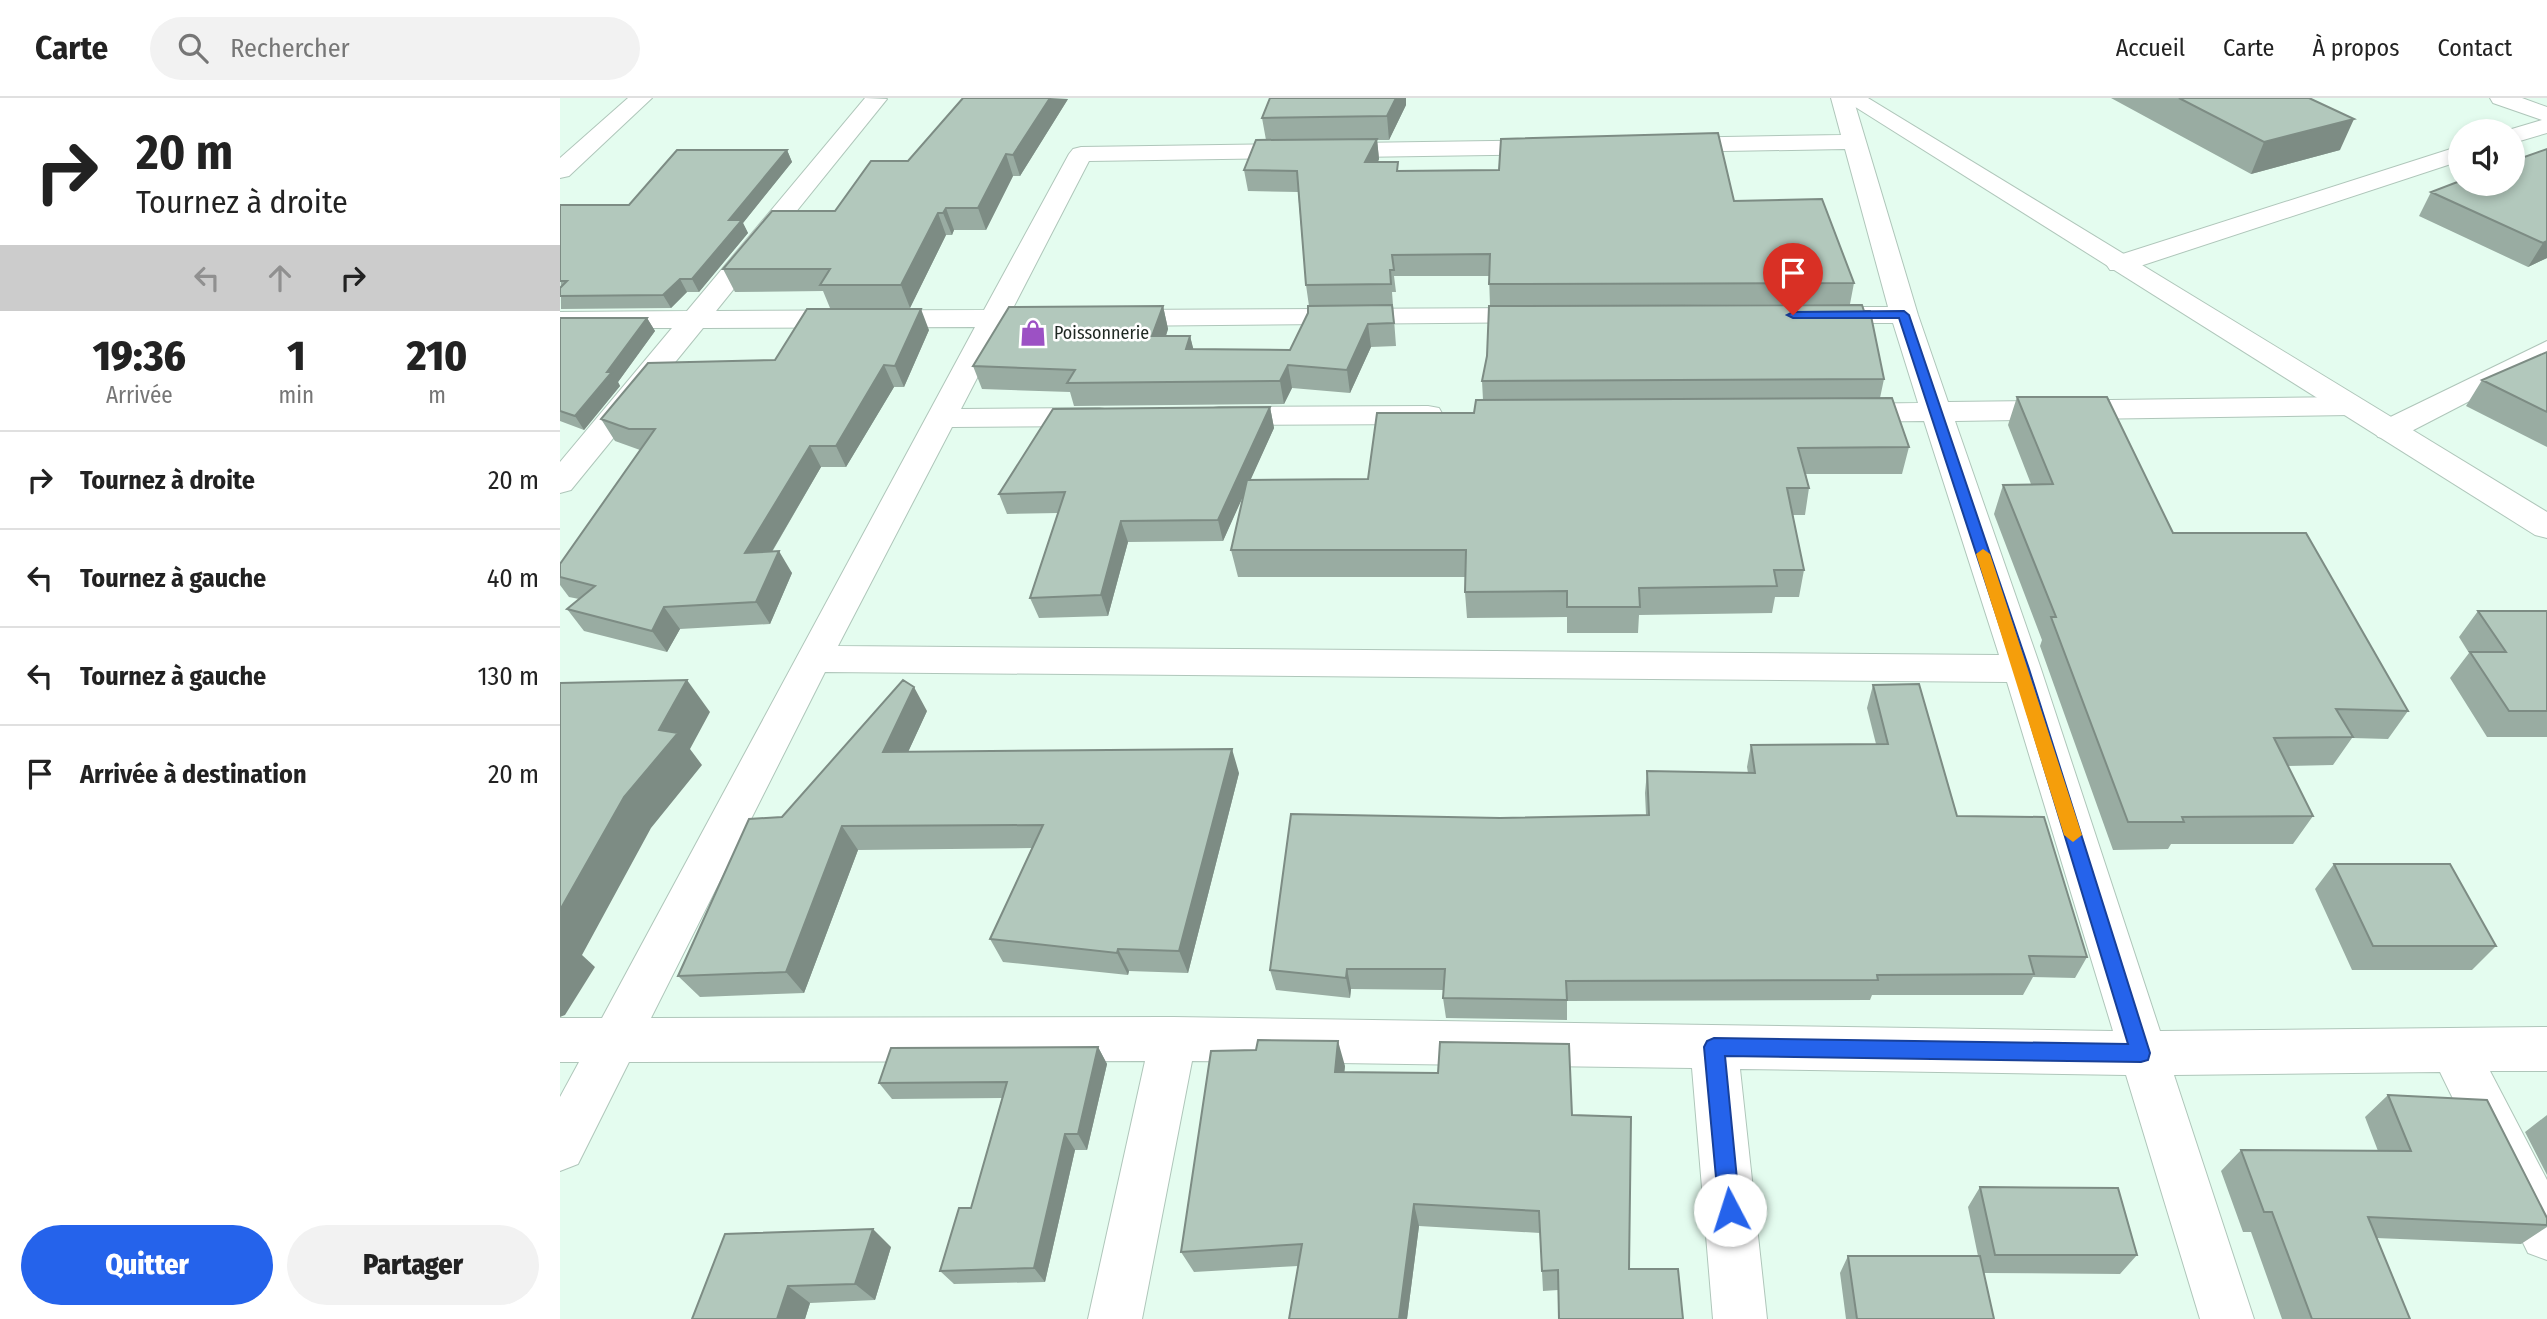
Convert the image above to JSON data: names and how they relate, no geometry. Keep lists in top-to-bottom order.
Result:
{
  "places": {
    "shop": ["Poissonnerie"]
  },
  "page": {
    "header": "Carte",
    "search": "Rechercher",
    "nav": [
      "Accueil",
      "Carte",
      "À propos",
      "Contact"
    ],
    "turn": ["20 m", "Tournez à droite"],
    "eta": [
      "19:36",
      "Arrivée",
      "1",
      "min",
      "210",
      "m"
    ],
    "list": [
      {
        "name": "Tournez à droite",
        "value": "20 m"
      },
      {
        "name": "Tournez à gauche",
        "value": "40 m"
      },
      {
        "name": "Tournez à gauche",
        "value": "130 m"
      },
      {
        "name": "Arrivée à destination",
        "value": "20 m"
      }
    ],
    "buttons": ["Quitter", "Partager"]
  }
}
